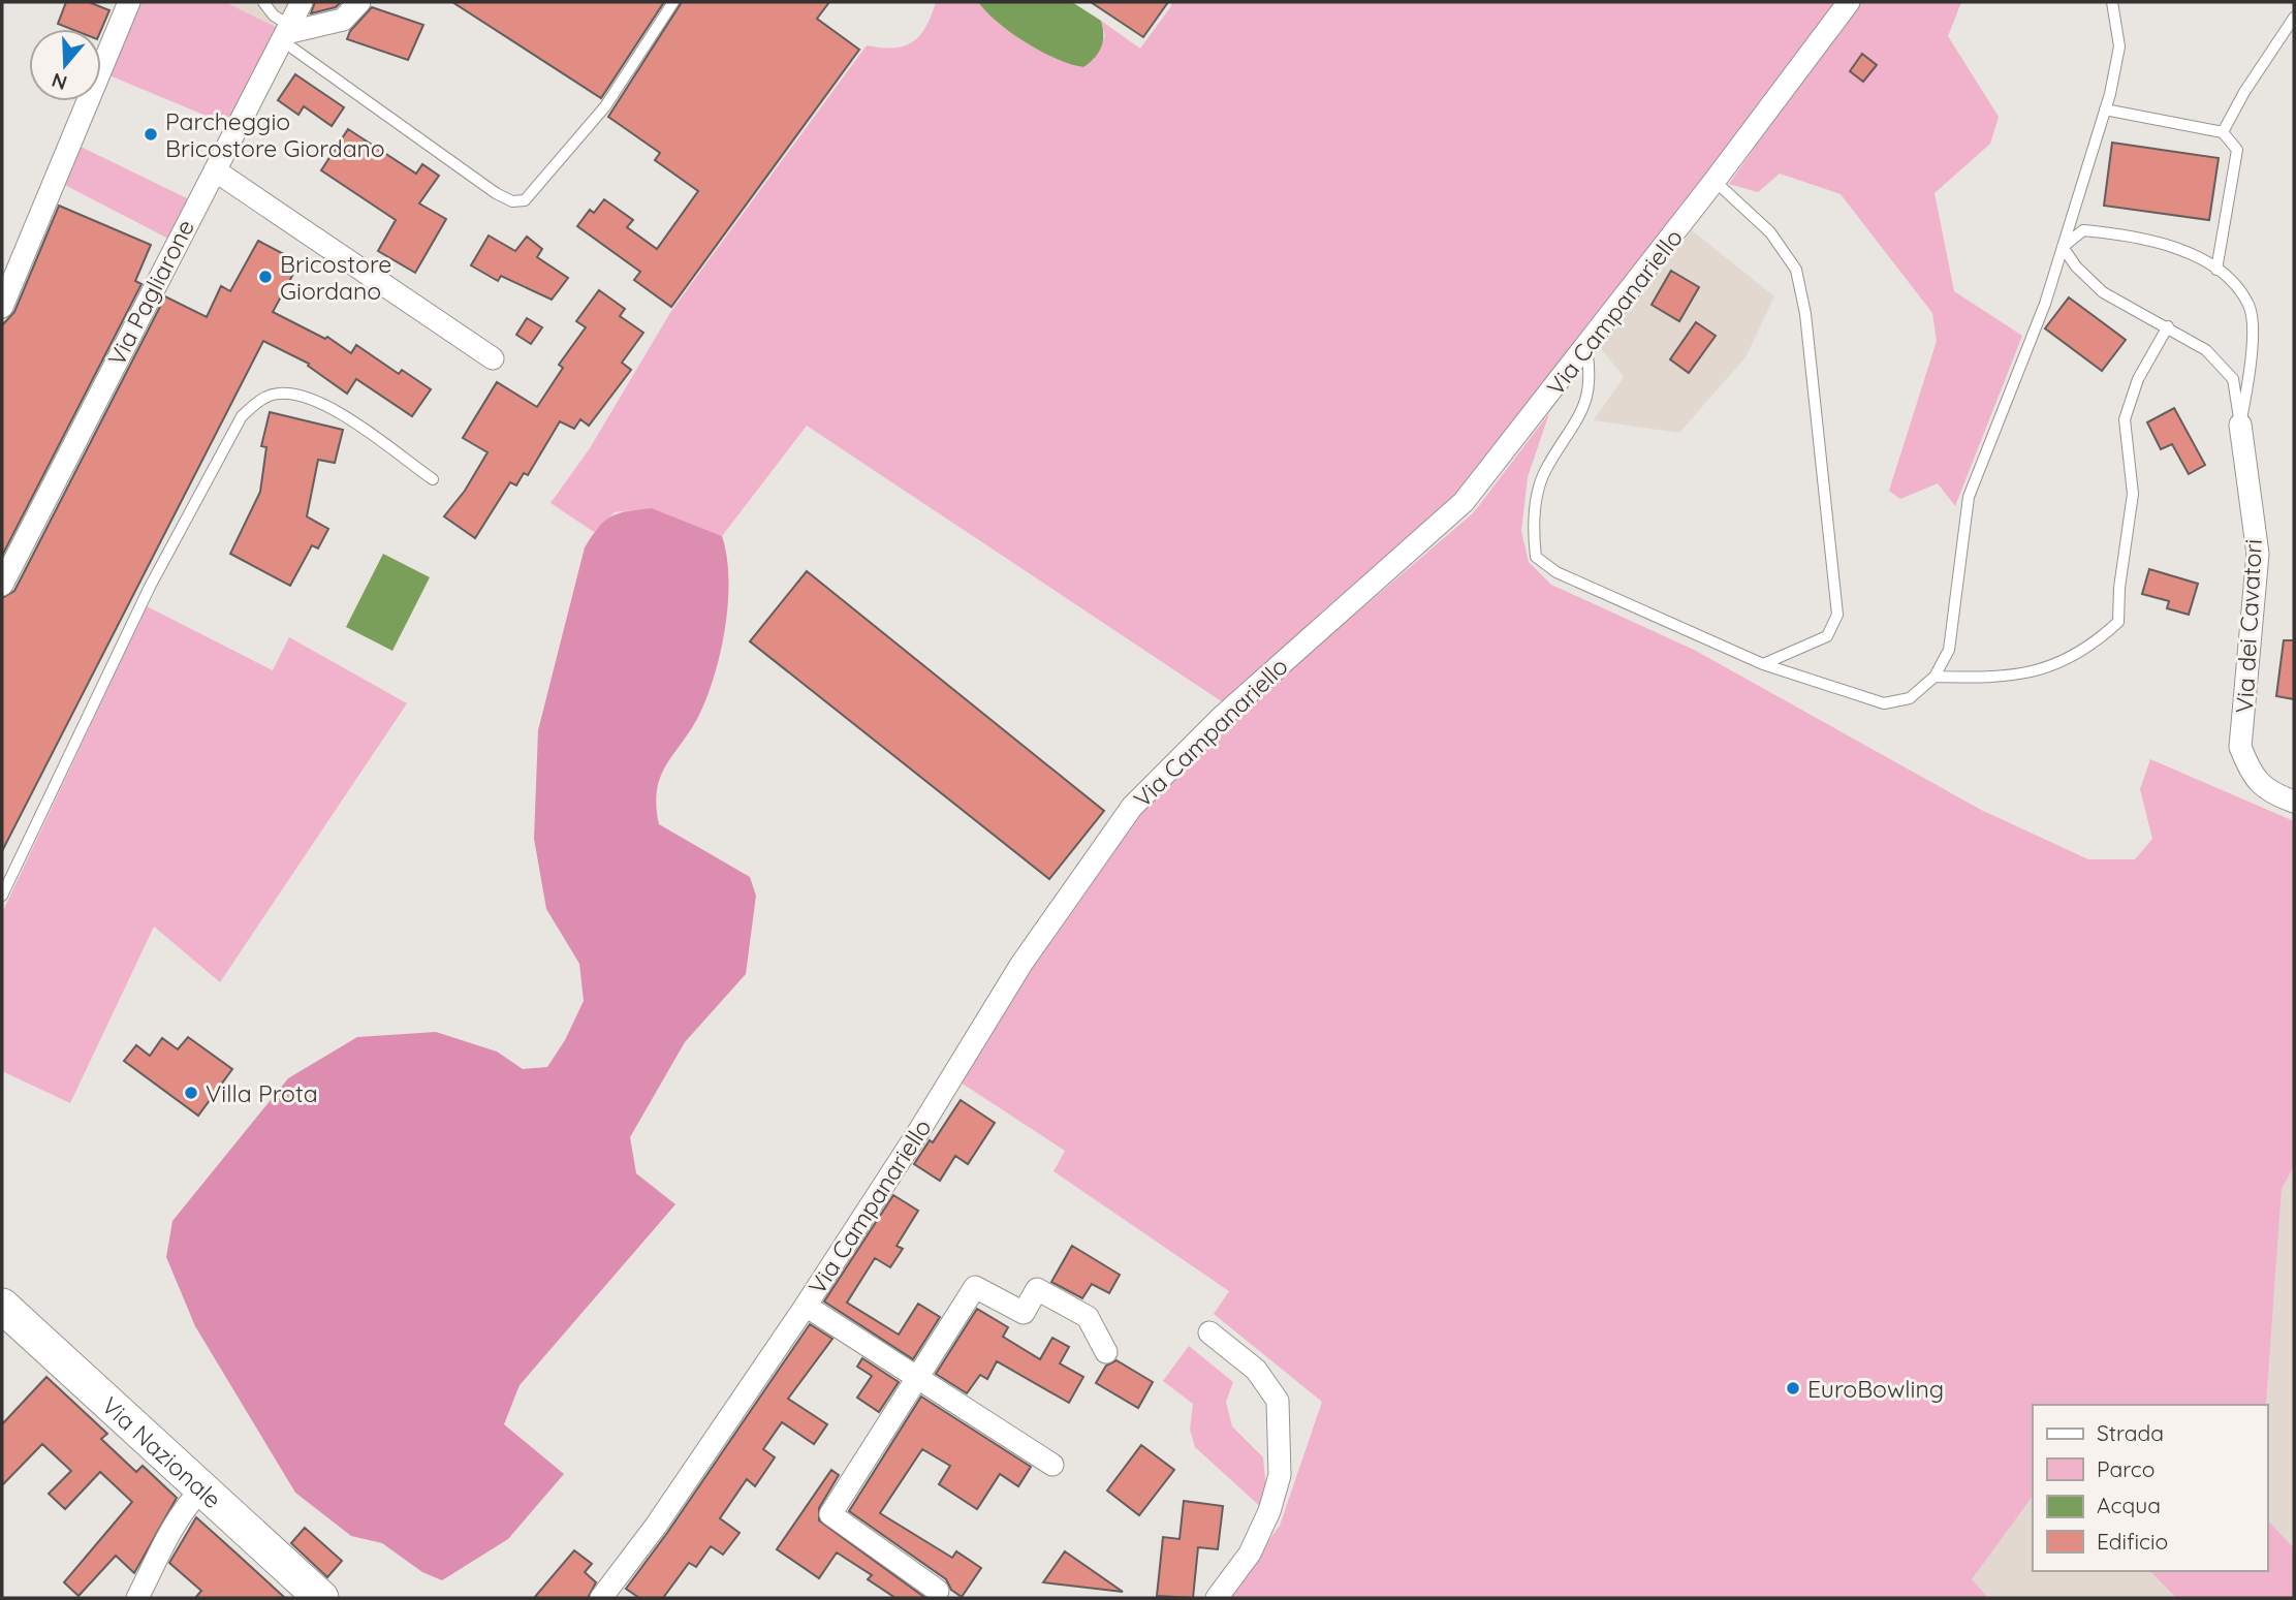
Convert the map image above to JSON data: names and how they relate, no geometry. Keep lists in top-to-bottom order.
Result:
{
  "streets": {
    "main road": ["Via Nazionale"],
    "street": ["Via Pagliarone", "Via Campanariello", "Via dei Cavatori"]
  },
  "places": [
    "Parcheggio Bricostore Giordano",
    "Bricostore Giordano",
    "Villa Prota",
    "EuroBowling"
  ],
  "legend": [
    "Strada",
    "Parco",
    "Acqua",
    "Edificio"
  ],
  "north": "bottom"
}
